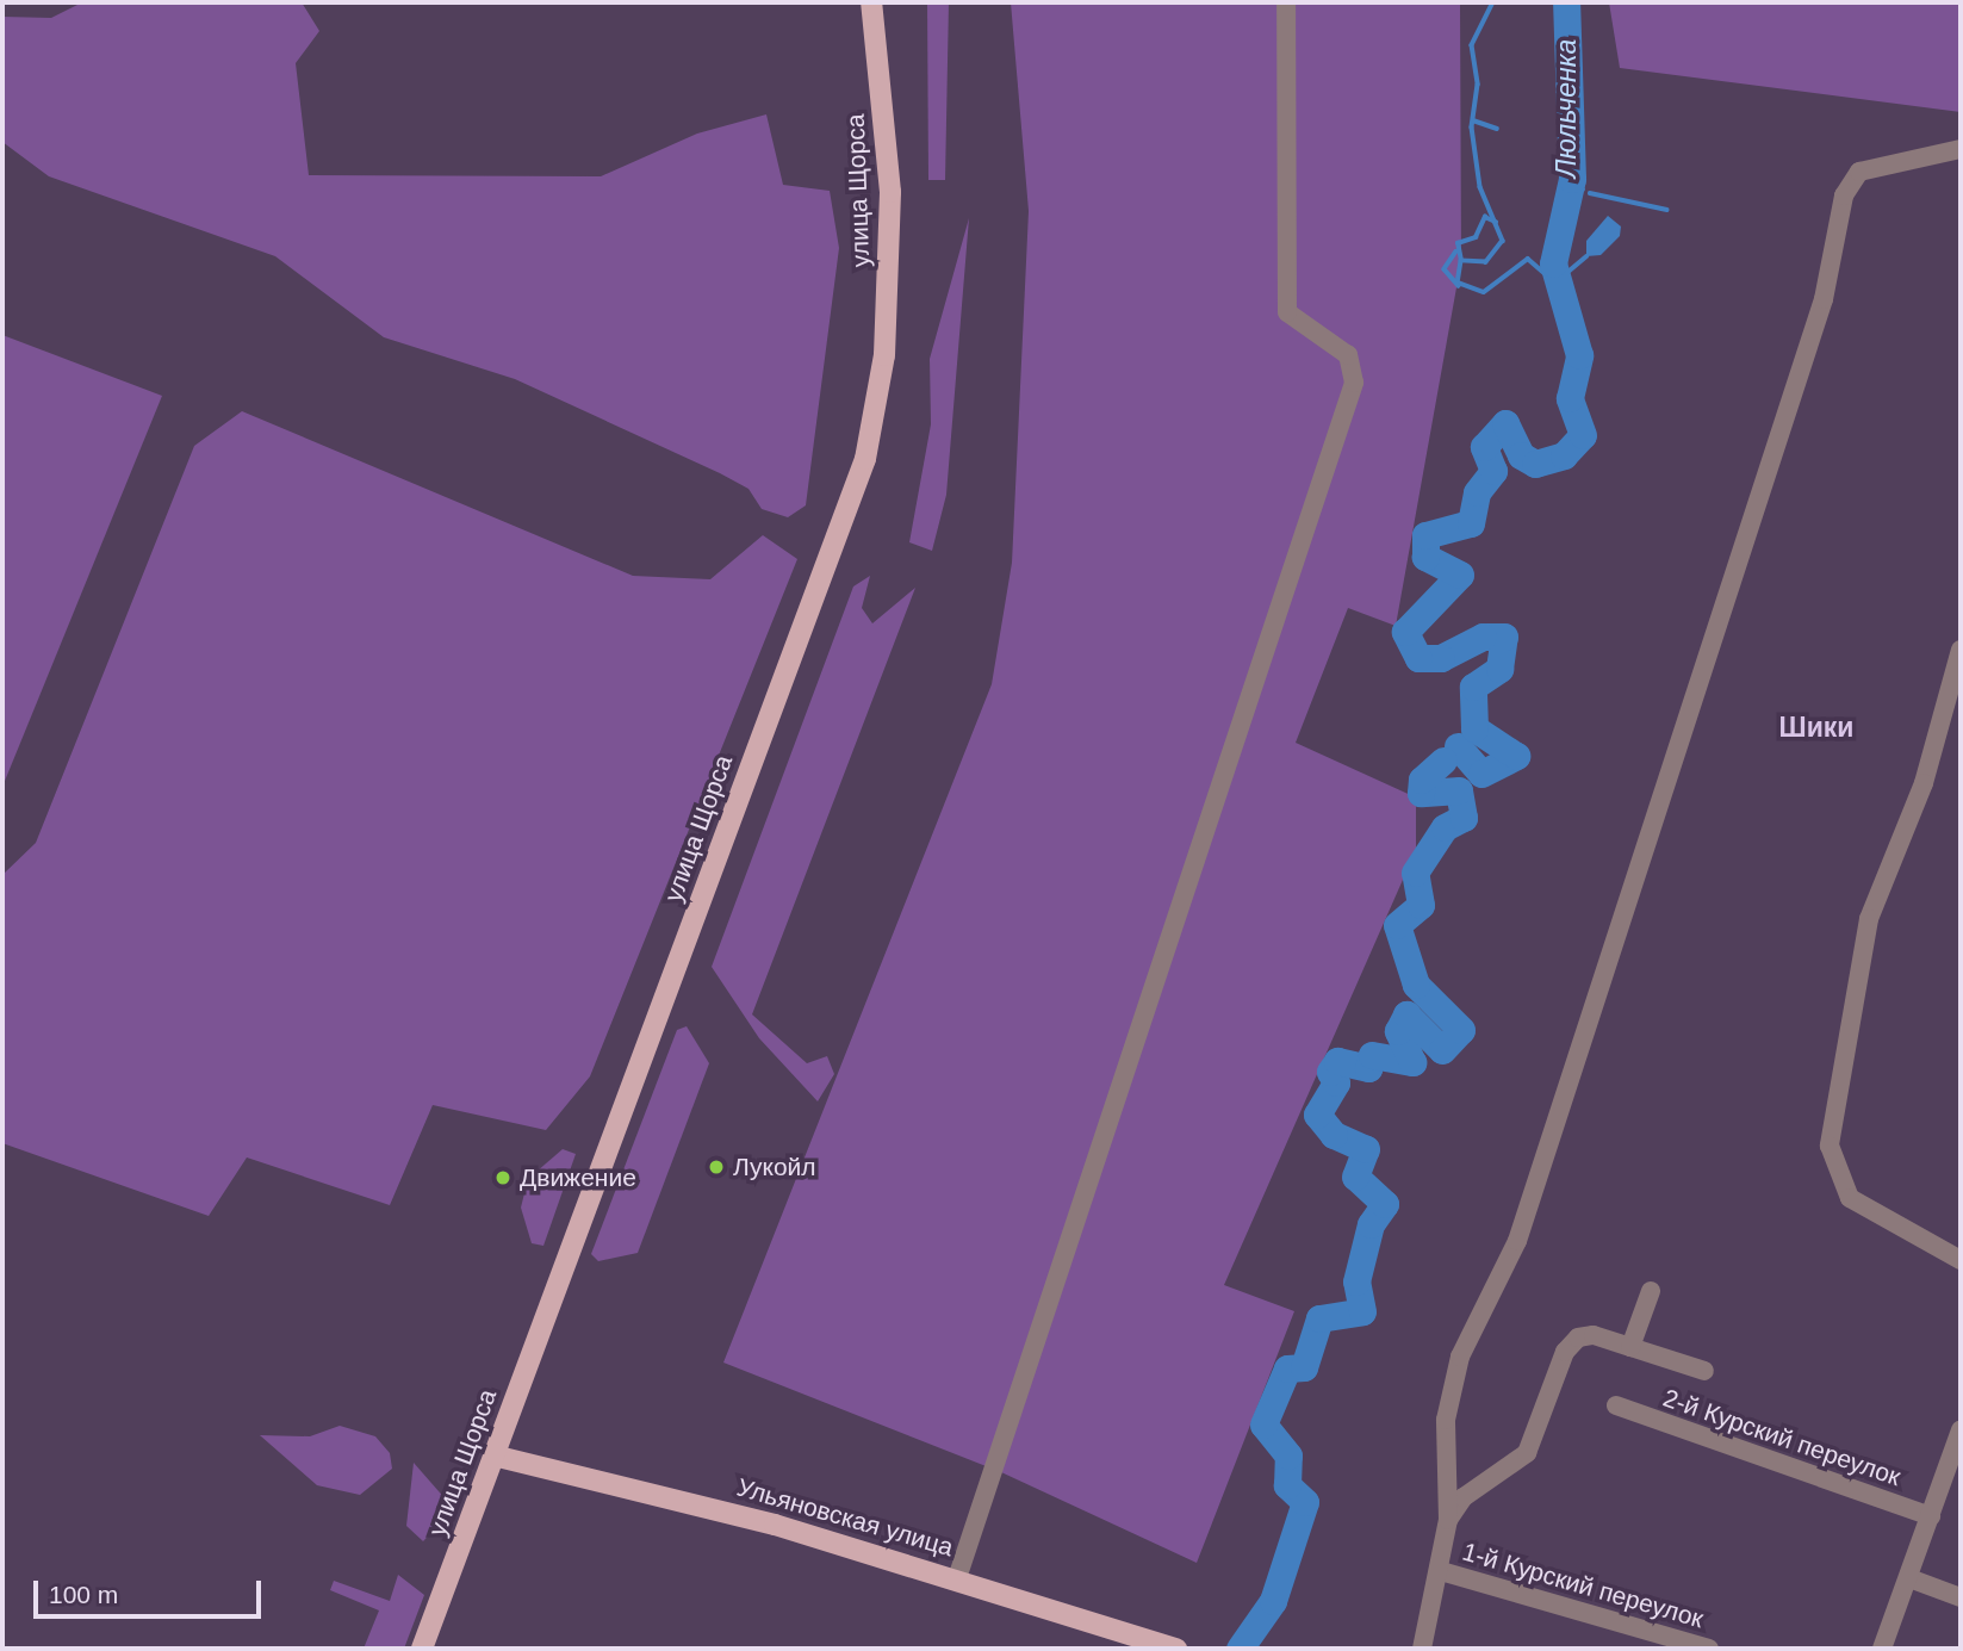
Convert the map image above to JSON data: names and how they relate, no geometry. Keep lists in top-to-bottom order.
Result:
{
  "streets": {
    "main road": ["улица Щорса", "Ульяновская улица"],
    "street": ["2-й Курский переулок", "1-й Курский переулок"]
  },
  "crossings": [
    ["улица Щорса", "Ульяновская улица"]
  ],
  "districts": ["Шики"],
  "water": ["Люльченка"],
  "places": ["Лукойл", "Движение"],
  "scale_bar": "100 m"
}
